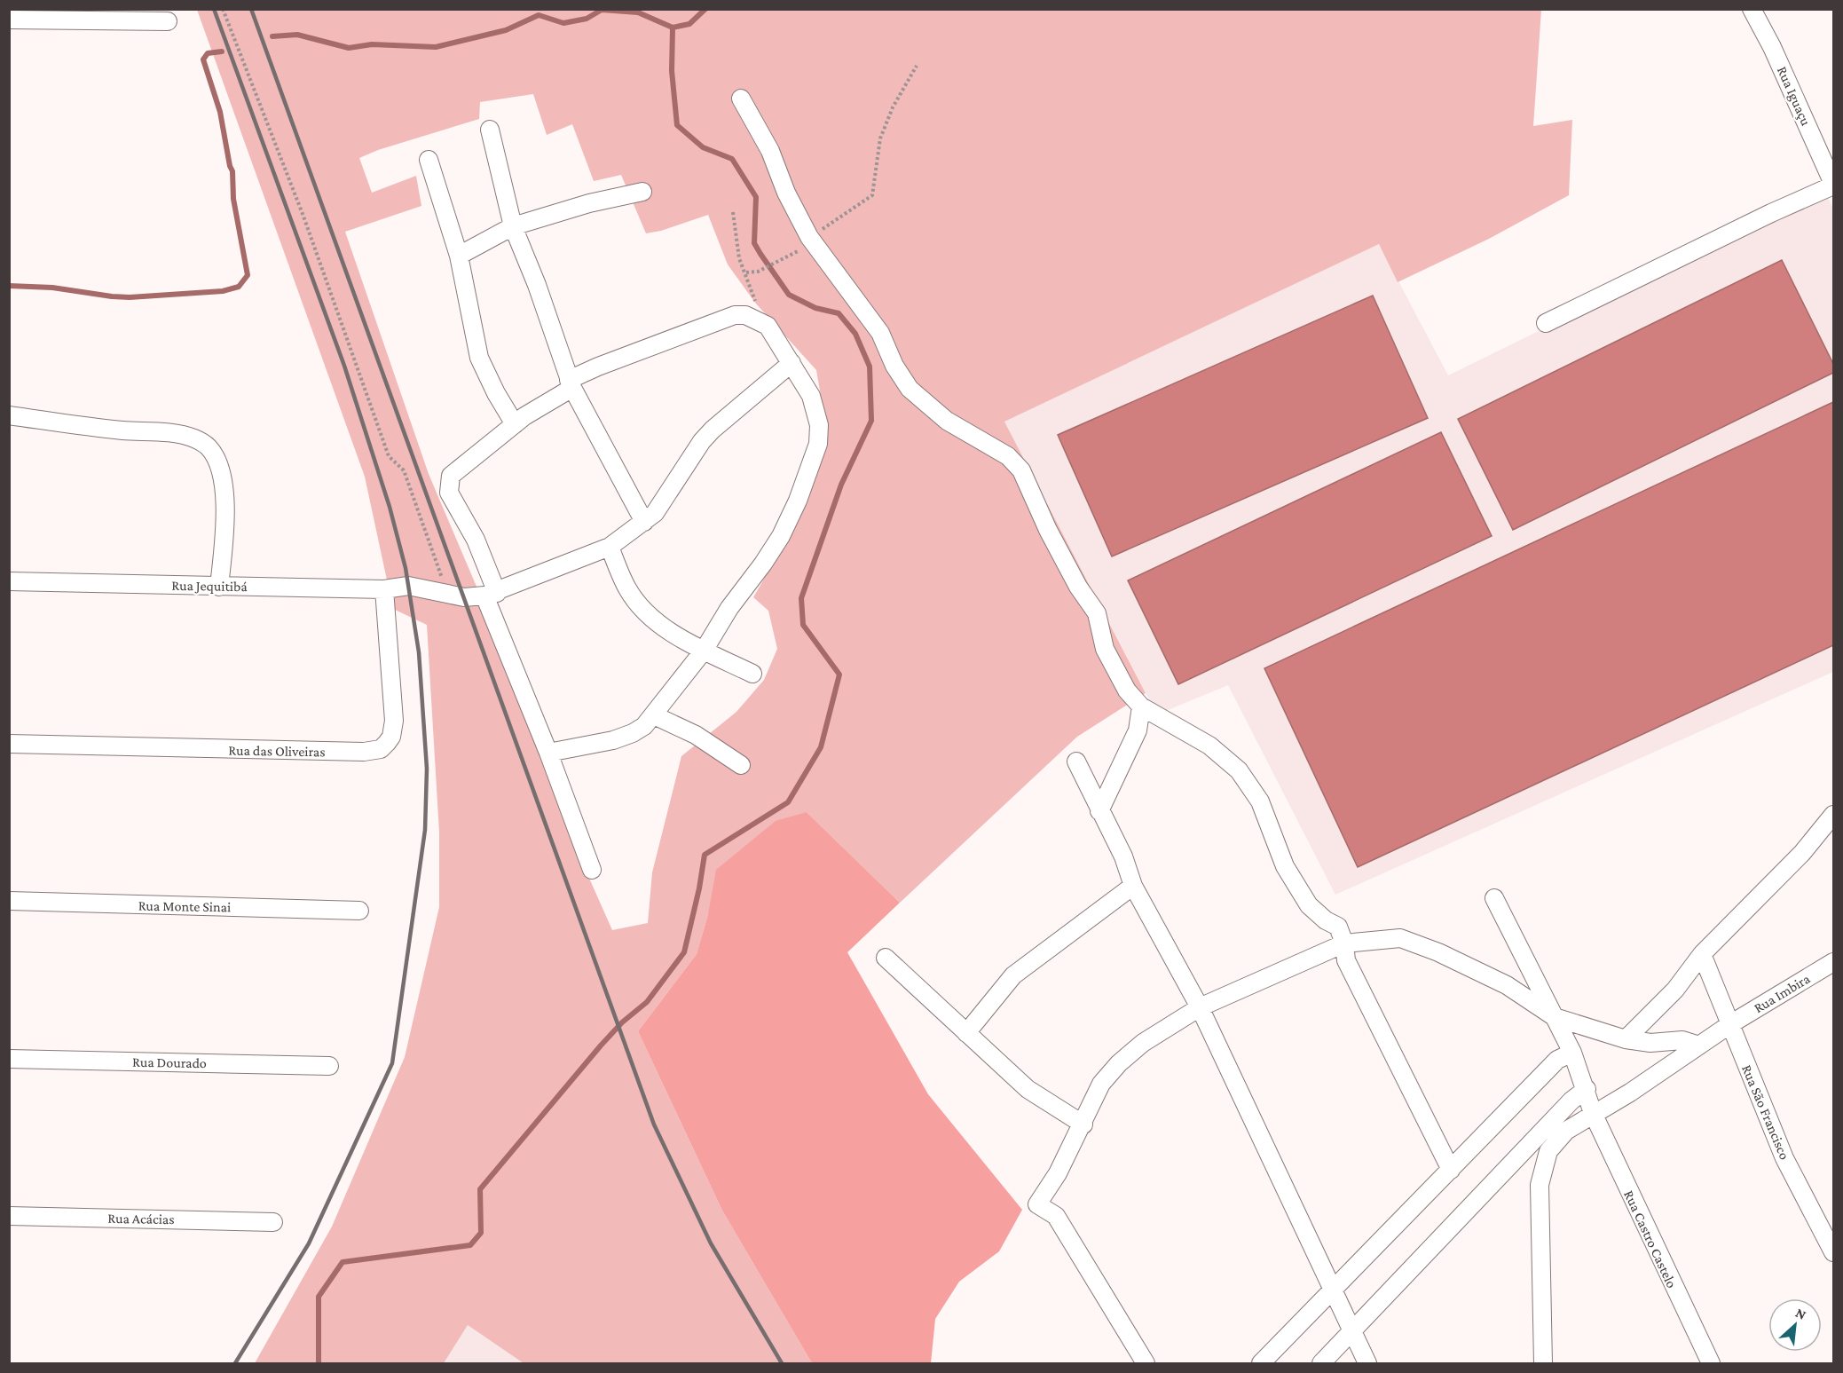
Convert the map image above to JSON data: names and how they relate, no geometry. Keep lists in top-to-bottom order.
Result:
{
  "streets": {
    "street": [
      "Rua Iguaçu",
      "Rua Jequitibá",
      "Rua das Oliveiras",
      "Rua Monte Sinai",
      "Rua Imbira",
      "Rua Dourado",
      "Rua São Francisco",
      "Rua Acácias",
      "Rua Castro Castelo"
    ]
  },
  "crossings": [
    ["Rua Jequitibá", "Rua das Oliveiras"],
    ["Rua Imbira", "Rua São Francisco"],
    ["Rua Imbira", "Rua Castro Castelo"]
  ],
  "north": "top right"
}
